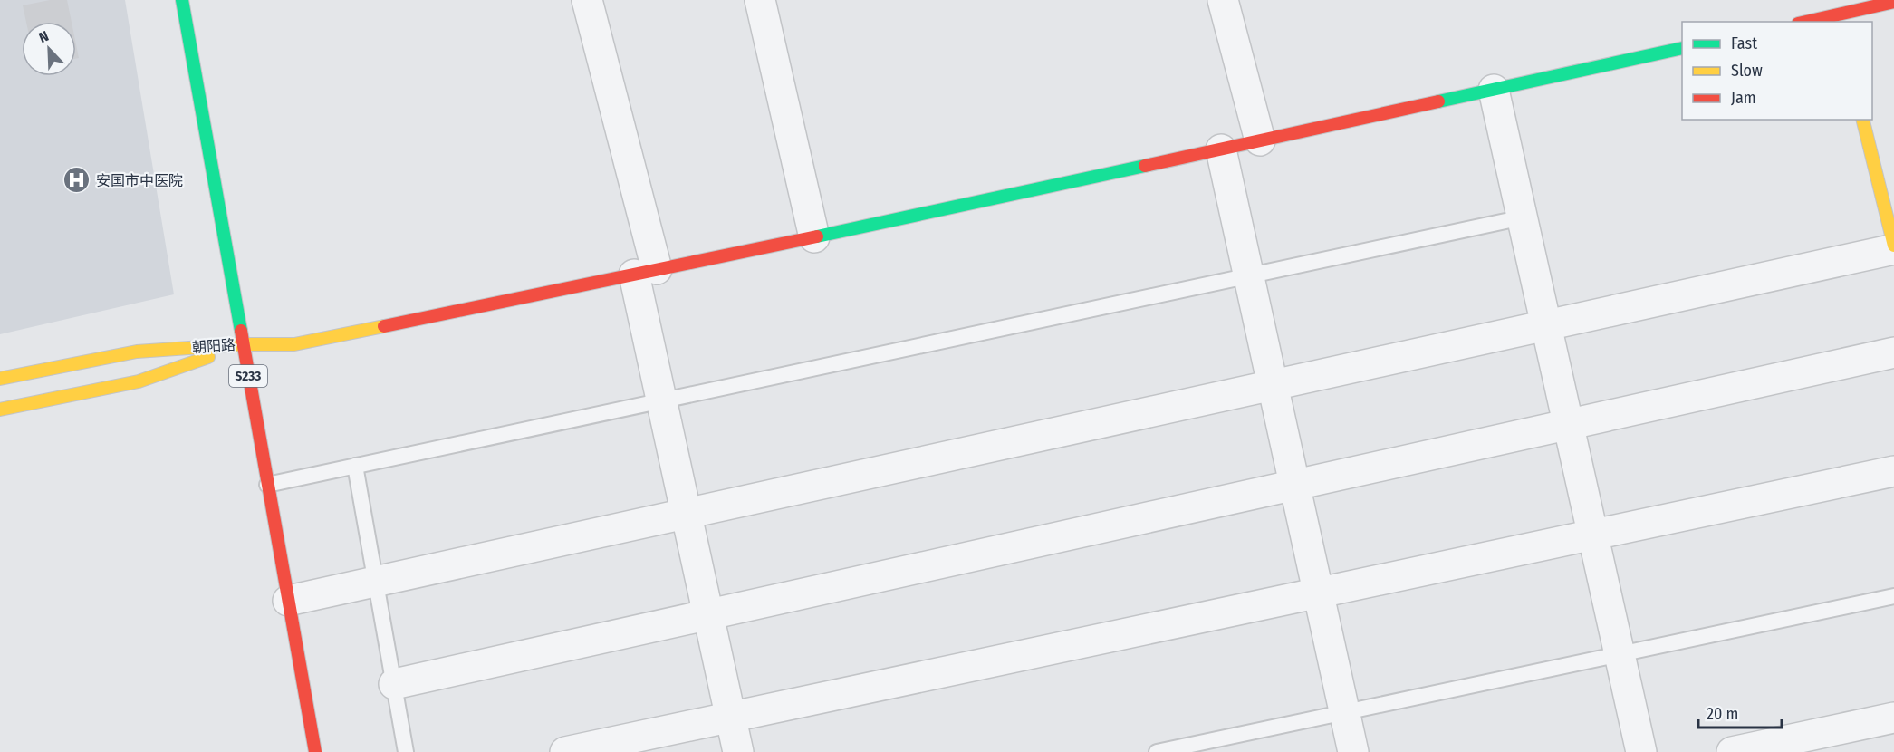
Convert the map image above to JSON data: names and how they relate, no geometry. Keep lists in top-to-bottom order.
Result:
{
  "streets": {
    "street": ["朝阳路", "S233"]
  },
  "crossings": [
    ["朝阳路", "S233"]
  ],
  "places": {
    "hospital": ["安国市中医院"]
  },
  "legend": ["Fast", "Slow", "Jam"],
  "scale_bar": "20 m",
  "north": "top left"
}
